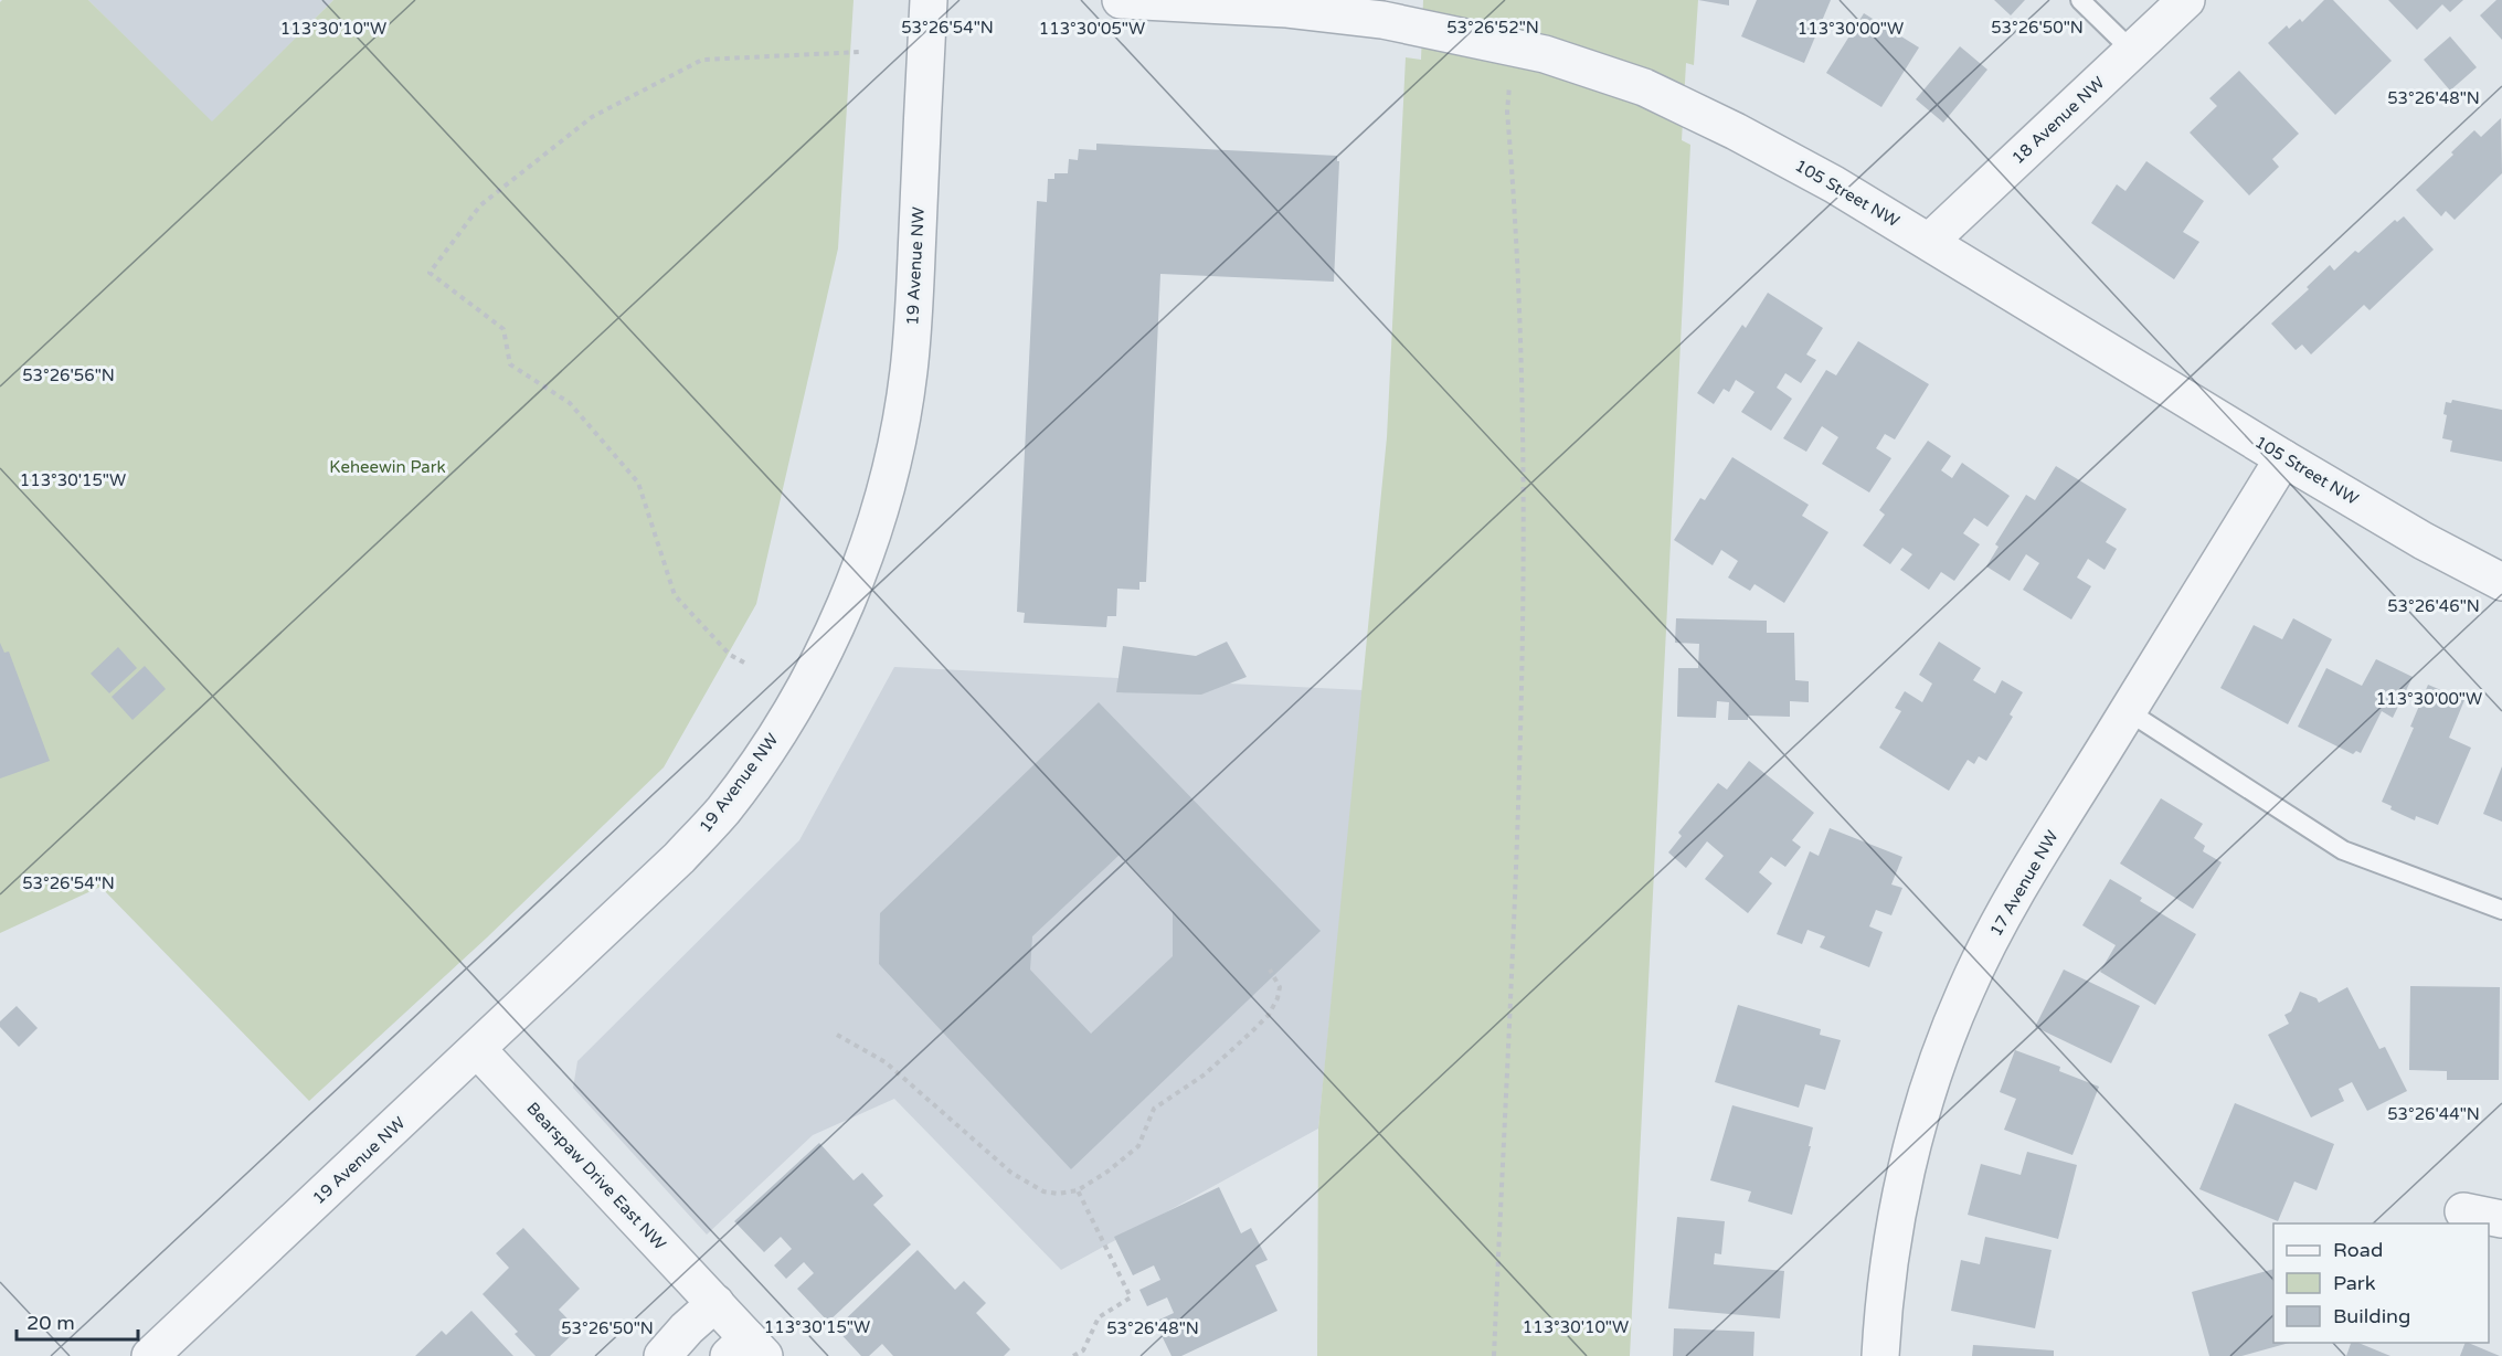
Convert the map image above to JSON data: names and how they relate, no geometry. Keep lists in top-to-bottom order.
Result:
{
  "streets": {
    "street": [
      "18 Avenue NW",
      "105 Street NW",
      "19 Avenue NW",
      "17 Avenue NW",
      "Bearspaw Drive East NW"
    ]
  },
  "crossings": [
    ["18 Avenue NW", "105 Street NW"],
    ["105 Street NW", "17 Avenue NW"],
    ["19 Avenue NW", "Bearspaw Drive East NW"]
  ],
  "parks": ["Keheewin Park"],
  "legend": ["Road", "Park", "Building"],
  "scale_bar": "20 m",
  "coordinates": [
    "53°26'52\"N",
    "53°26'50\"N",
    "53°26'54\"N",
    "113°30'10\"W",
    "113°30'00\"W",
    "113°30'05\"W",
    "53°26'48\"N",
    "53°26'56\"N",
    "113°30'15\"W",
    "53°26'46\"N",
    "53°26'44\"N"
  ]
}
